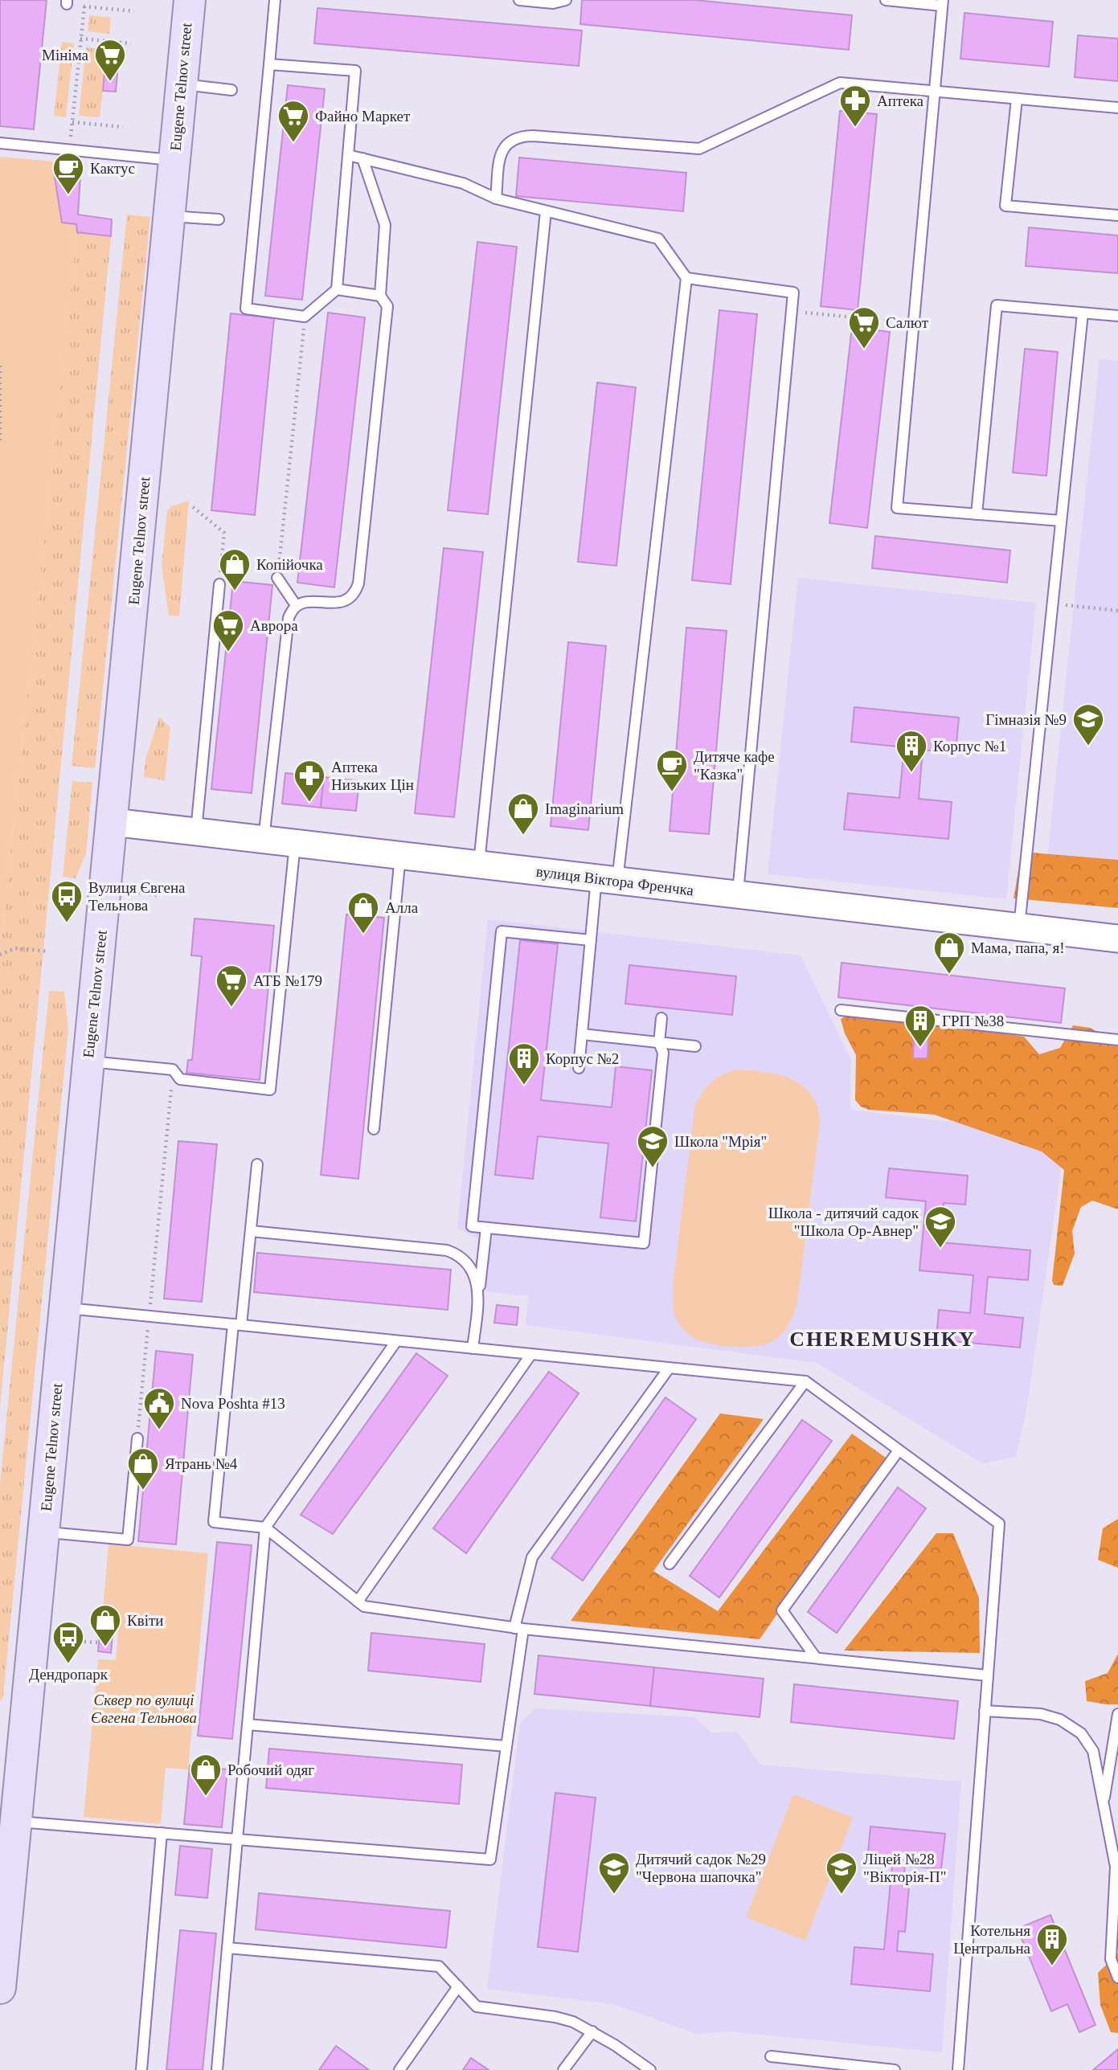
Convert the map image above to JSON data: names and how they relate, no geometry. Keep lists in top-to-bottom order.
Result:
{
  "streets": {
    "main road": ["Eugene Telnov street"],
    "street": ["вулиця Віктора Френчка"]
  },
  "crossings": [
    ["Eugene Telnov street", "вулиця Віктора Френчка"]
  ],
  "districts": ["CHEREMUSHKY"],
  "parks": ["Сквер по вулиці Євгена Тельнова"],
  "places": {
    "supermarket": [
      "Мініма",
      "Файно Маркет",
      "Салют",
      "Аврора",
      "АТБ №179"
    ],
    "pharmacy": ["Аптека", "Аптека Низьких Цін"],
    "cafe": ["Кактус", "Дитяче кафе \"Казка\""],
    "shop": [
      "Копійочка",
      "Imaginarium",
      "Алла",
      "Мама, папа, я!",
      "Ятрань №4",
      "Квіти",
      "Робочий одяг"
    ],
    "school or university": [
      "Гімназія №9",
      "Школа \"Мрія\"",
      "Школа - дитячий садок \"Школа Ор-Авнер\"",
      "Дитячий садок №29 \"Червона шапочка\"",
      "Ліцей №28 \"Вікторія-П\""
    ],
    "building": [
      "Корпус №1",
      "ГРП №38",
      "Корпус №2",
      "Котельня Центральна"
    ],
    "bus stop": ["Вулиця Євгена Тельнова", "Дендропарк"],
    "public building": ["Nova Poshta #13"]
  }
}
